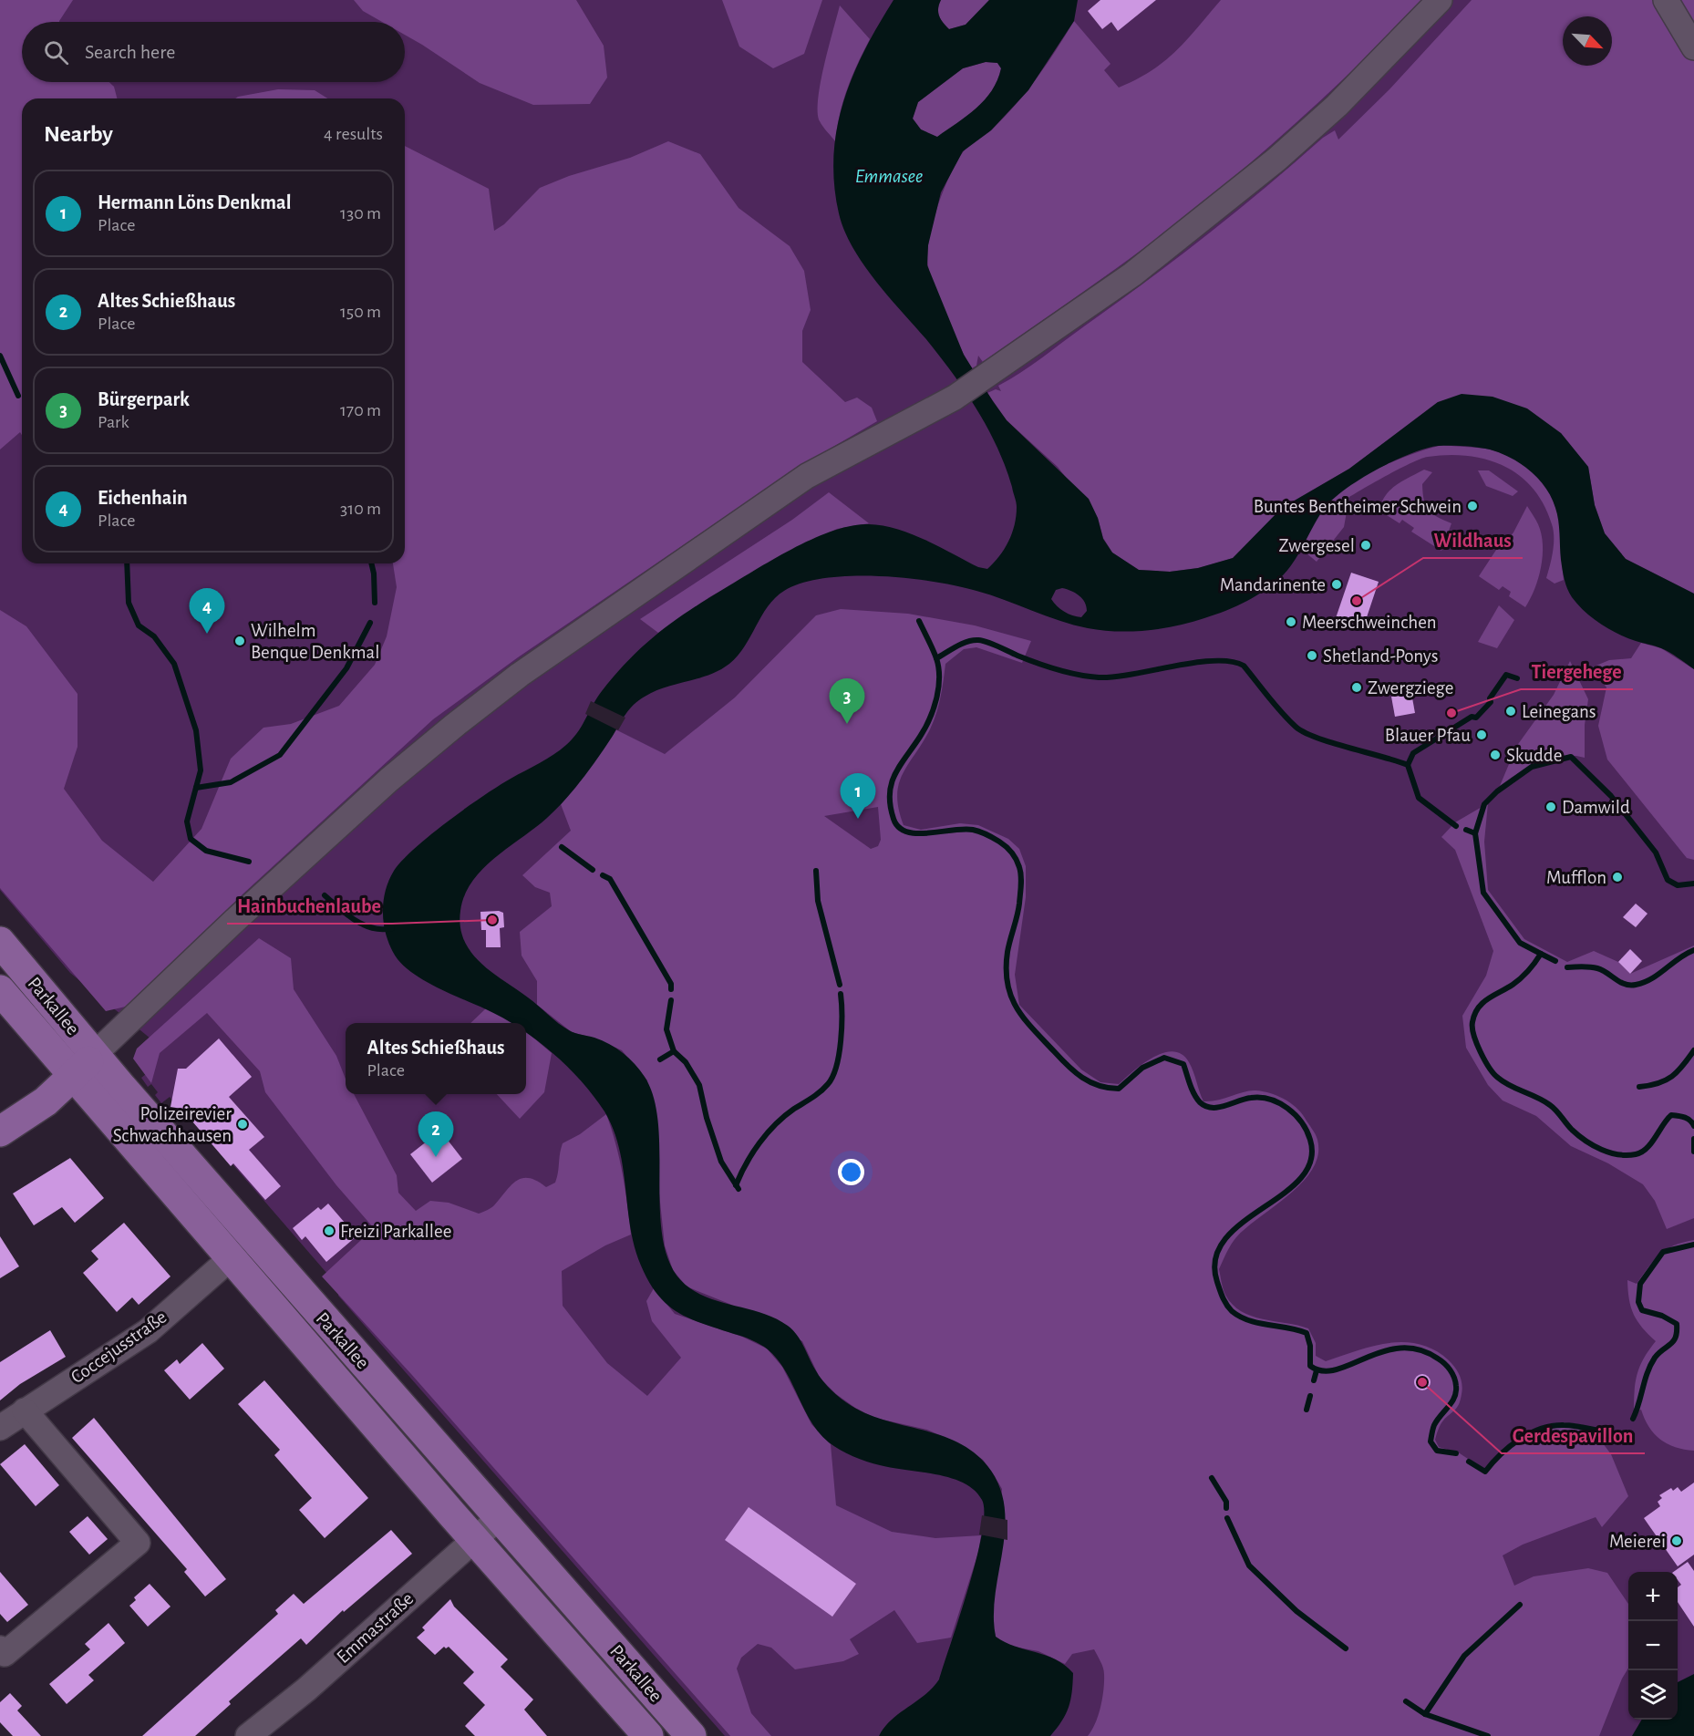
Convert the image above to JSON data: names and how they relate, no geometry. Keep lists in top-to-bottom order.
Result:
{
  "streets": {
    "main road": ["Parkallee"],
    "street": ["Coccejusstraße", "Emmastraße"]
  },
  "crossings": [
    ["Parkallee", "Coccejusstraße"],
    ["Parkallee", "Emmastraße"]
  ],
  "water": ["Emmasee"],
  "places": [
    "Buntes Bentheimer Schwein",
    "Zwergesel",
    "Mandarinente",
    "Wildhaus",
    "Meerschweinchen",
    "Wilhelm Benque Denkmal",
    "Shetland-Ponys",
    "Zwergziege",
    "Leinegans",
    "Tiergehege",
    "Blauer Pfau",
    "Skudde",
    "Damwild",
    "Mufflon",
    "Hainbuchenlaube",
    "Polizeirevier Schwachhausen",
    "Freizi Parkallee",
    "Gerdespavillon",
    "Meierei"
  ],
  "north": "bottom right",
  "page": {
    "search": "Search here",
    "heading": ["Nearby", "4 results"],
    "list": [
      {
        "mark": "1",
        "name": "Hermann Löns Denkmal",
        "note": "Place",
        "value": "130 m"
      },
      {
        "mark": "2",
        "name": "Altes Schießhaus",
        "note": "Place",
        "value": "150 m"
      },
      {
        "mark": "3",
        "name": "Bürgerpark",
        "note": "Park",
        "value": "170 m"
      },
      {
        "mark": "4",
        "name": "Eichenhain",
        "note": "Place",
        "value": "310 m"
      }
    ],
    "pins": [
      "4",
      "3",
      "1",
      "2"
    ],
    "popup": ["Altes Schießhaus", "Place"],
    "map_buttons": ["+", "−"]
  }
}
